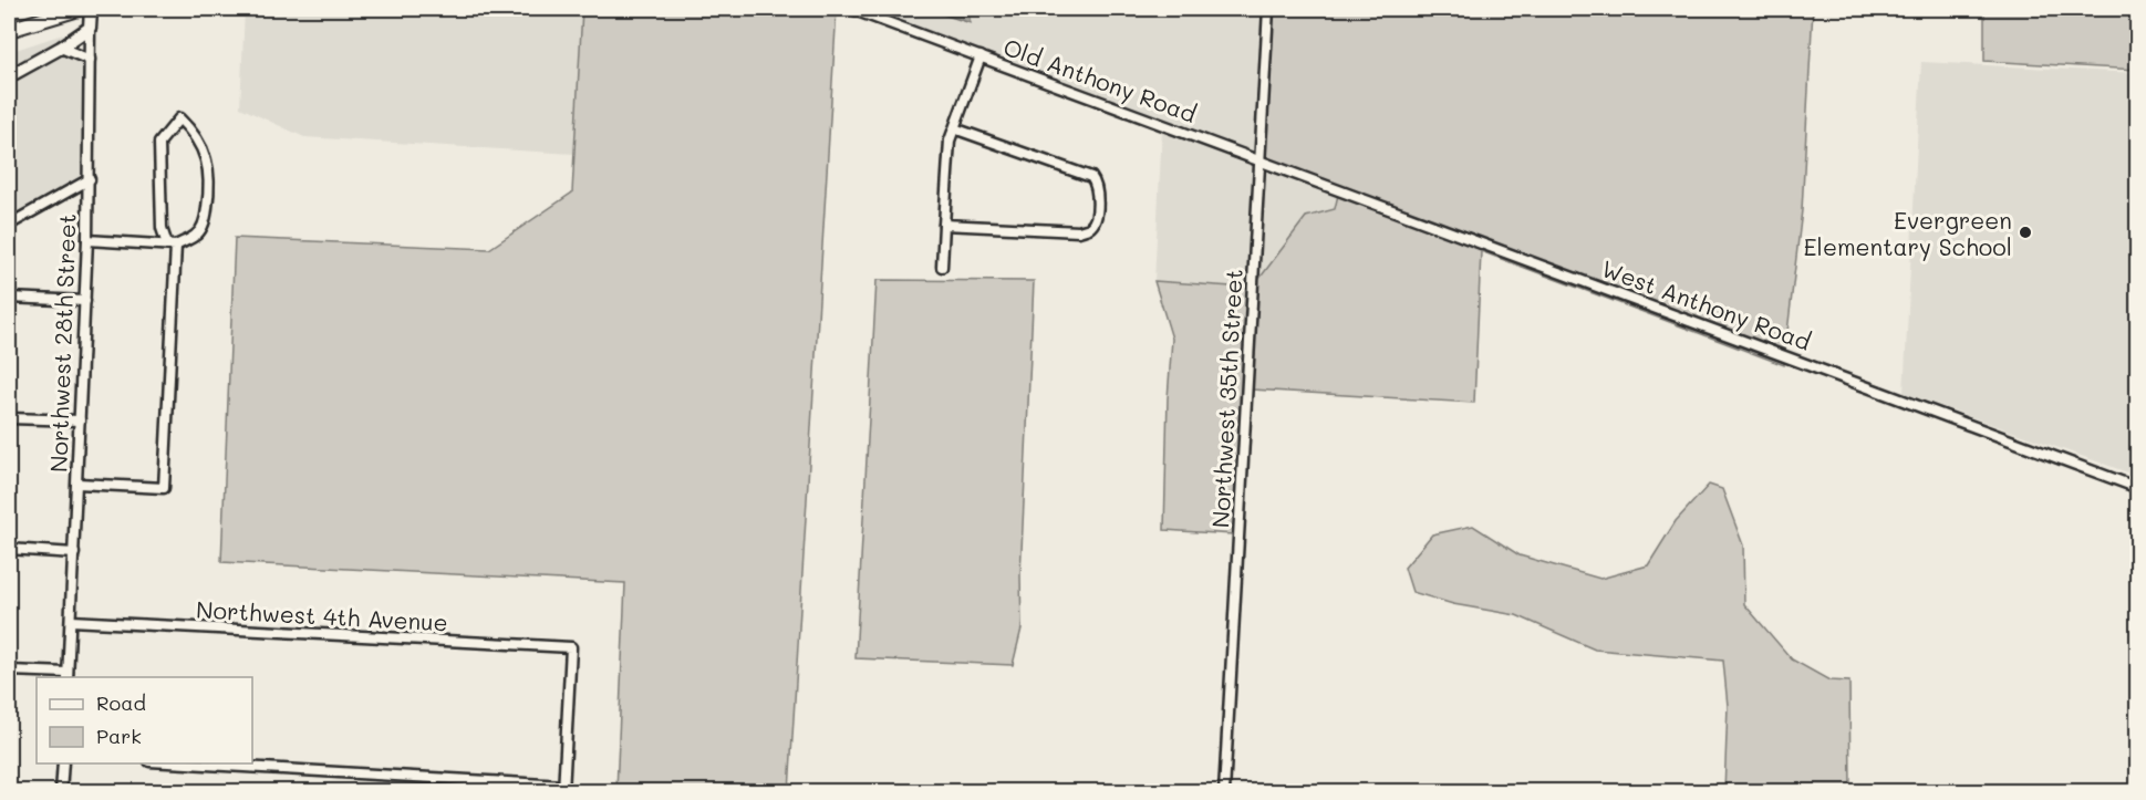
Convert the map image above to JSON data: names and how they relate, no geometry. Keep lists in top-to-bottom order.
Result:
{
  "streets": {
    "main road": ["Northwest 28th Street"],
    "street": [
      "Old Anthony Road",
      "West Anthony Road",
      "Northwest 35th Street",
      "Northwest 4th Avenue"
    ]
  },
  "crossings": [
    ["Old Anthony Road", "West Anthony Road"],
    ["Old Anthony Road", "Northwest 35th Street"],
    ["West Anthony Road", "Northwest 35th Street"],
    ["Northwest 28th Street", "Northwest 4th Avenue"]
  ],
  "places": ["Evergreen Elementary School"],
  "legend": ["Road", "Park"]
}
